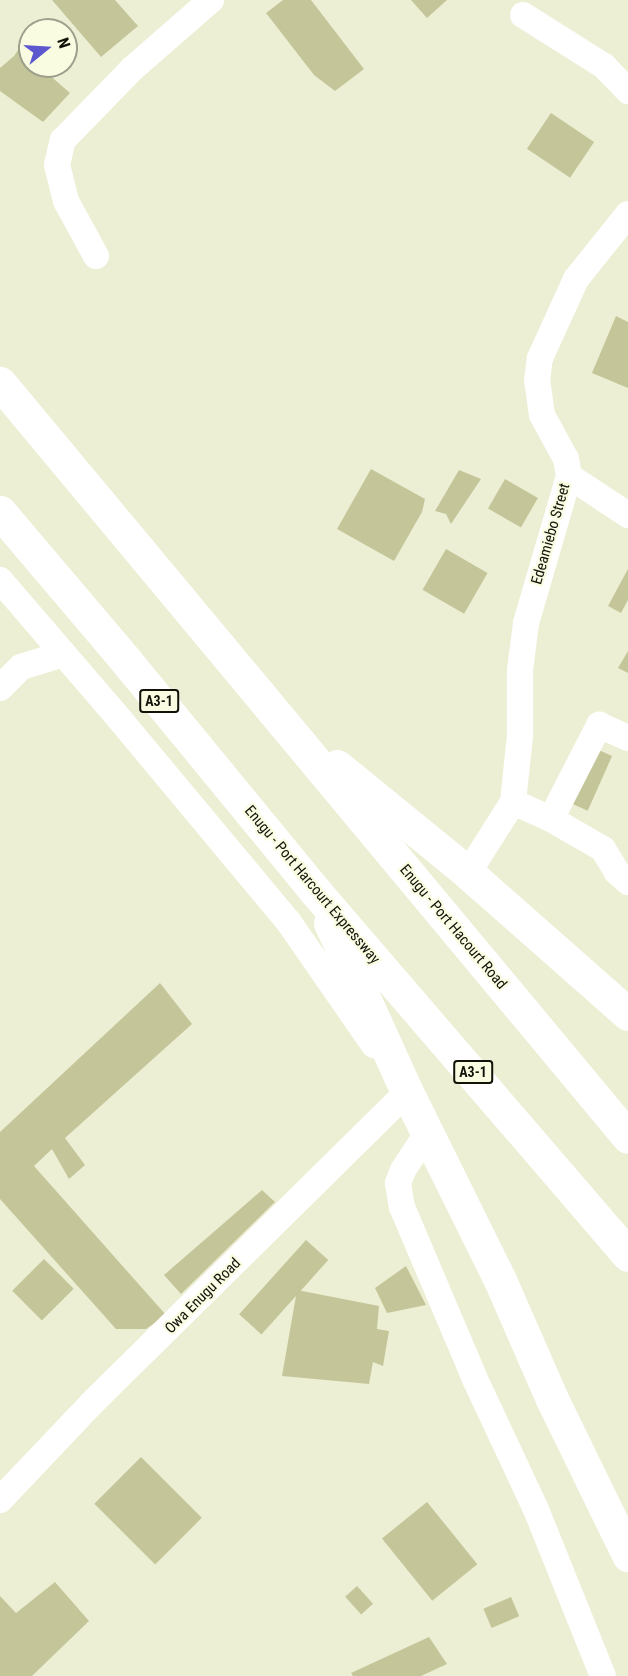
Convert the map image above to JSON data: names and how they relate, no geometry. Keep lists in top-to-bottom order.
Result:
{
  "streets": {
    "highway": ["A3-1", "Enugu - Port Harcourt Expressway", "Enugu - Port Hacourt Road"],
    "street": ["Edeamiebo Street", "Owa Enugu Road"]
  },
  "north": "right"
}
